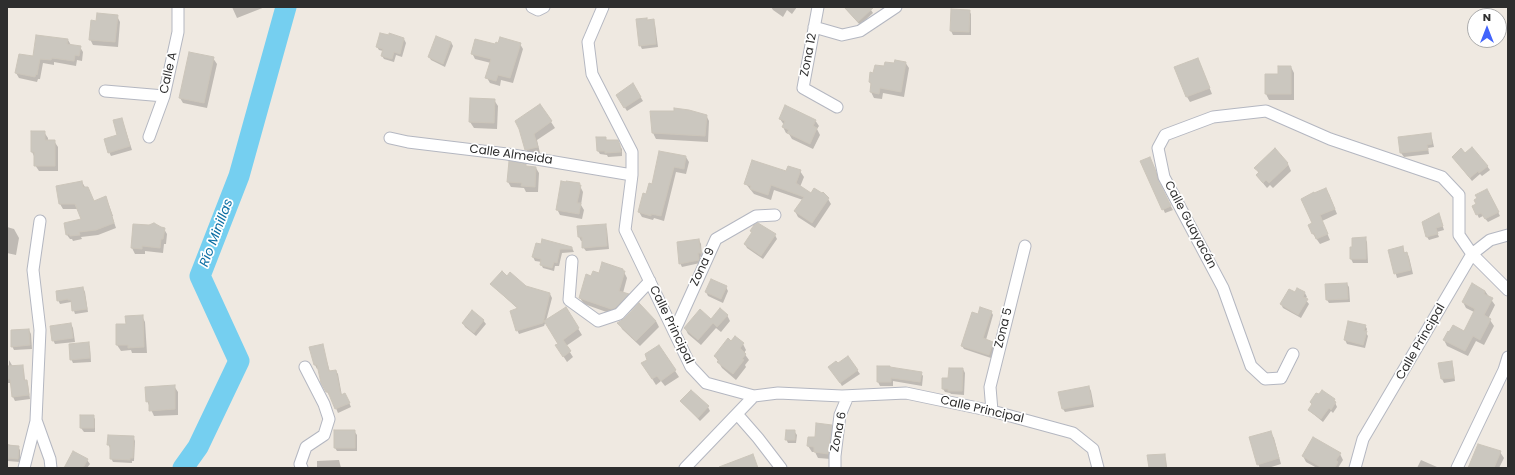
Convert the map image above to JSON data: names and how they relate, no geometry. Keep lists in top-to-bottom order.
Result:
{
  "streets": {
    "street": [
      "Zona 12",
      "Calle A",
      "Calle Almeida",
      "Calle Guayacán",
      "Zona 9",
      "Calle Principal",
      "Zona 5",
      "Zona 6"
    ]
  },
  "crossings": [
    ["Calle Almeida", "Calle Principal"],
    ["Calle Guayacán", "Calle Principal"],
    ["Zona 9", "Calle Principal"],
    ["Calle Principal", "Zona 5"],
    ["Calle Principal", "Zona 6"]
  ],
  "water": ["Río Minillas"],
  "north": "top"
}
